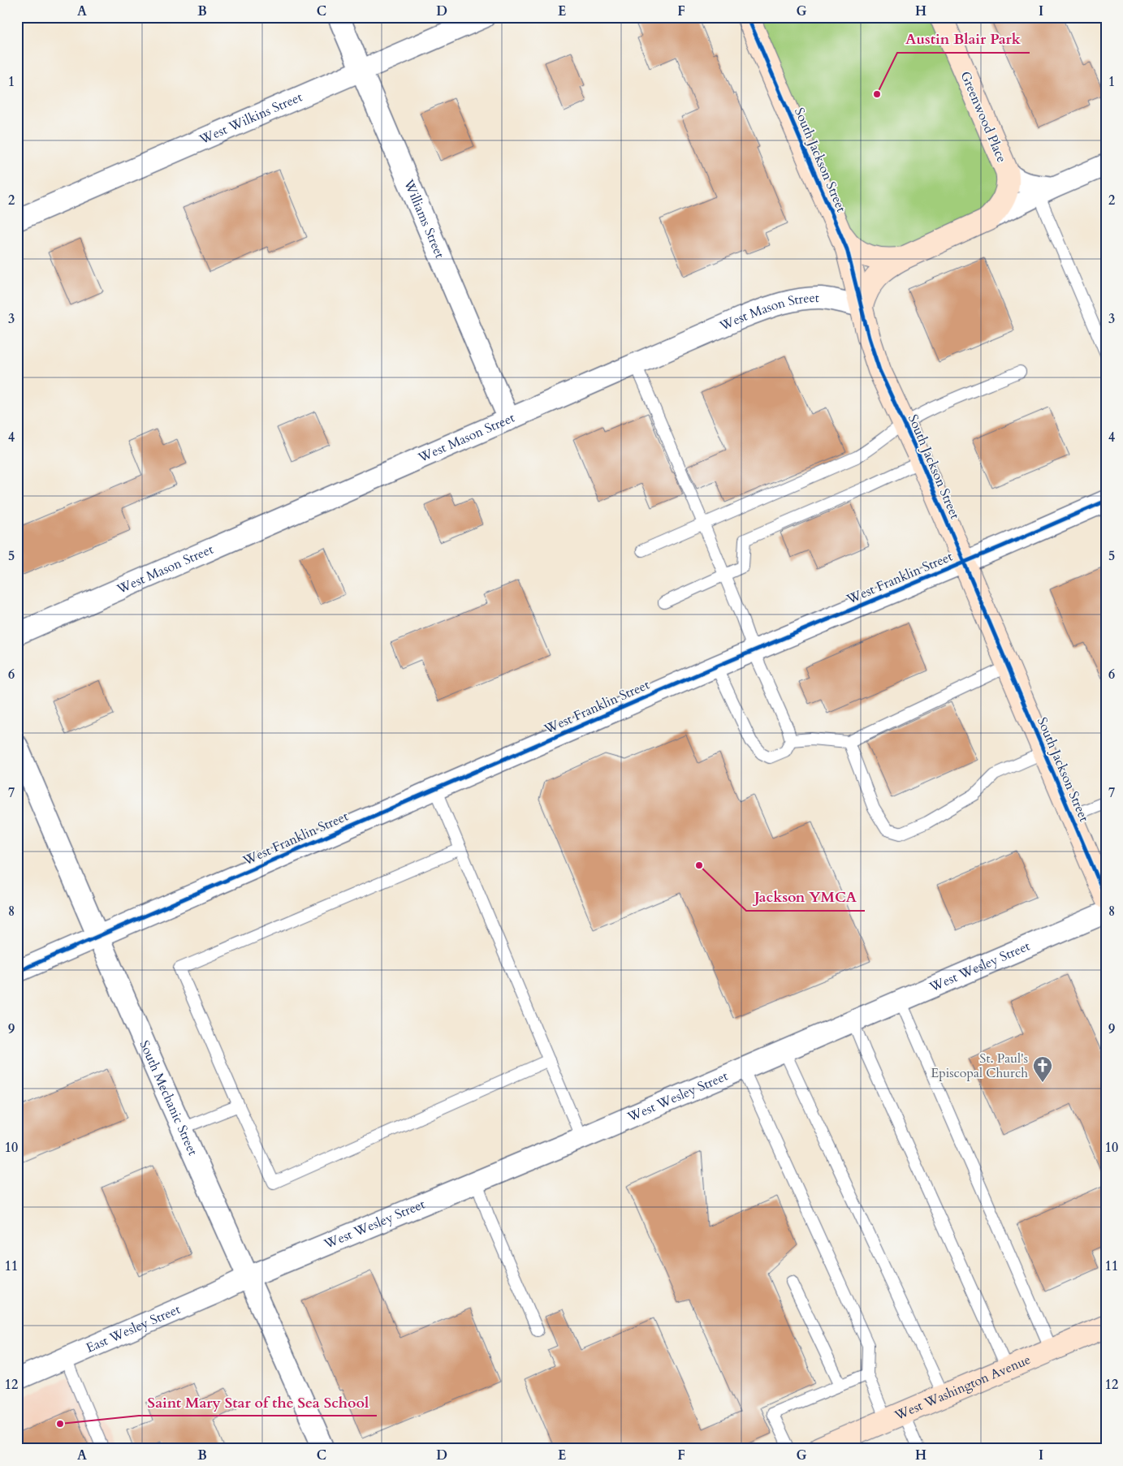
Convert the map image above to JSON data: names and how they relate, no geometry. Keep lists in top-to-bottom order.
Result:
{
  "streets": {
    "street": [
      "Greenwood Place",
      "West Wilkins Street",
      "South Jackson Street",
      "Williams Street",
      "West Mason Street",
      "West Franklin Street",
      "West Wesley Street",
      "South Mechanic Street",
      "East Wesley Street",
      "West Washington Avenue"
    ]
  },
  "crossings": [
    ["West Wilkins Street", "Williams Street"],
    ["South Jackson Street", "West Mason Street"],
    ["South Jackson Street", "West Franklin Street"],
    ["Williams Street", "West Mason Street"],
    ["West Franklin Street", "South Mechanic Street"],
    ["West Wesley Street", "South Mechanic Street"],
    ["West Wesley Street", "East Wesley Street"],
    ["South Mechanic Street", "East Wesley Street"]
  ],
  "places": {
    "other": ["Austin Blair Park", "Jackson YMCA", "Saint Mary Star of the Sea School"],
    "church": ["St. Paul's Episcopal Church"]
  },
  "grid": {
    "columns": [
      "A",
      "B",
      "C",
      "D",
      "E",
      "F",
      "G",
      "H",
      "I"
    ],
    "rows": [
      "1",
      "2",
      "3",
      "4",
      "5",
      "6",
      "7",
      "8",
      "9",
      "10",
      "11",
      "12"
    ]
  }
}
